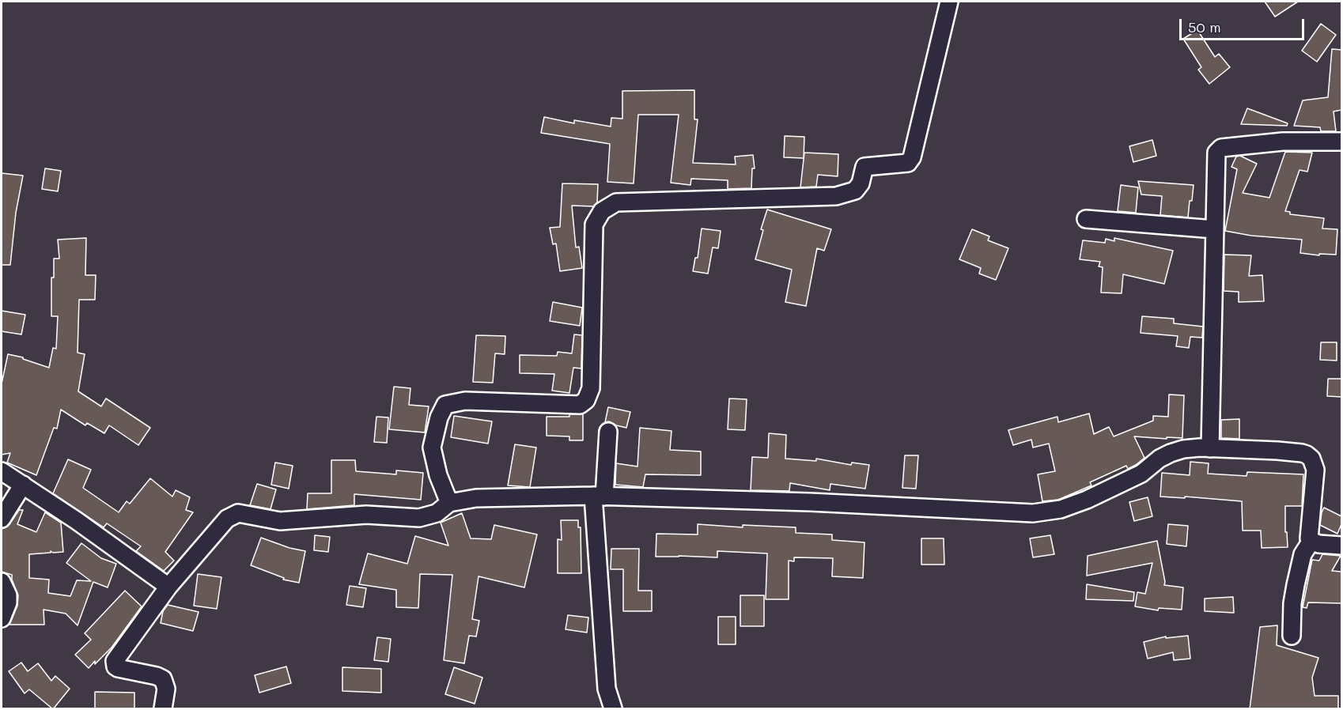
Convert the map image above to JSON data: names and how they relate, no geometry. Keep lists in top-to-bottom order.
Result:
{
  "scale_bar": "50 m"
}
